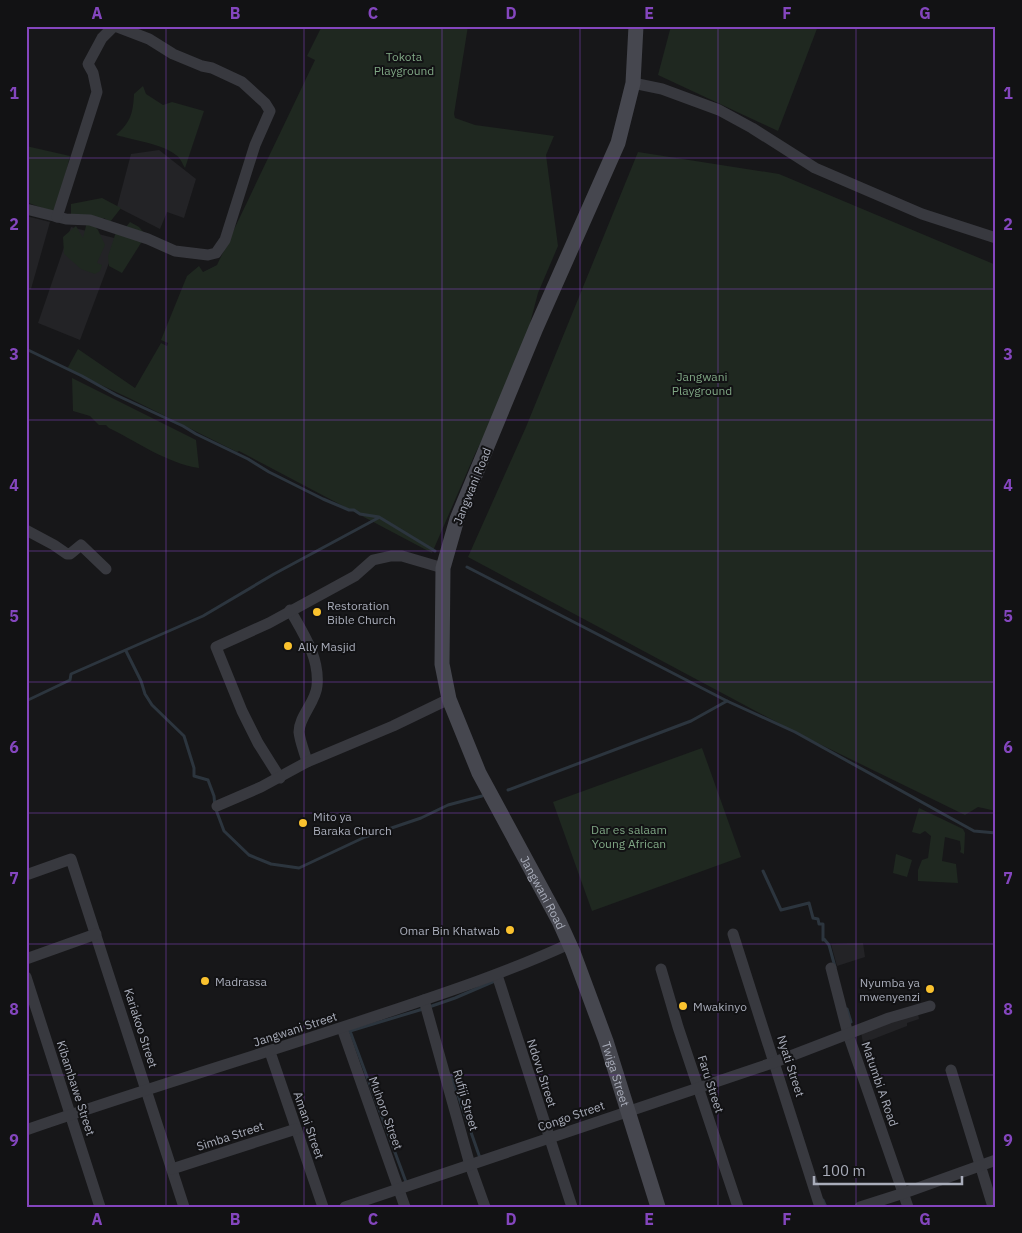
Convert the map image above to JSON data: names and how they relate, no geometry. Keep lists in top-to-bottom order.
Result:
{
  "streets": {
    "street": [
      "Jangwani Road",
      "Kariakoo Street",
      "Jangwani Street",
      "Nyati Street",
      "Ndovu Street",
      "Twiga Street",
      "Faru Street",
      "Matumbi A Road",
      "Kibambawe Street",
      "Rufiji Street",
      "Muhoro Street",
      "Congo Street",
      "Amani Street",
      "Simba Street"
    ]
  },
  "crossings": [
    ["Jangwani Road", "Jangwani Street"],
    ["Jangwani Road", "Twiga Street"],
    ["Kariakoo Street", "Jangwani Street"],
    ["Kariakoo Street", "Simba Street"],
    ["Jangwani Street", "Ndovu Street"],
    ["Jangwani Street", "Twiga Street"],
    ["Jangwani Street", "Kibambawe Street"],
    ["Jangwani Street", "Rufiji Street"],
    ["Jangwani Street", "Muhoro Street"],
    ["Jangwani Street", "Amani Street"],
    ["Nyati Street", "Congo Street"],
    ["Ndovu Street", "Congo Street"],
    ["Twiga Street", "Congo Street"],
    ["Faru Street", "Congo Street"],
    ["Matumbi A Road", "Congo Street"],
    ["Rufiji Street", "Congo Street"],
    ["Muhoro Street", "Congo Street"],
    ["Amani Street", "Simba Street"]
  ],
  "parks": ["Tokota Playground", "Jangwani Playground", "Dar es salaam Young African"],
  "places": [
    "Restoration Bible Church",
    "Ally Masjid",
    "Mito ya Baraka Church",
    "Omar Bin Khatwab",
    "Madrassa",
    "Nyumba ya mwenyenzi",
    "Mwakinyo"
  ],
  "scale_bar": "100 m",
  "grid": {
    "columns": [
      "A",
      "B",
      "C",
      "D",
      "E",
      "F",
      "G"
    ],
    "rows": [
      "1",
      "2",
      "3",
      "4",
      "5",
      "6",
      "7",
      "8",
      "9"
    ]
  }
}
